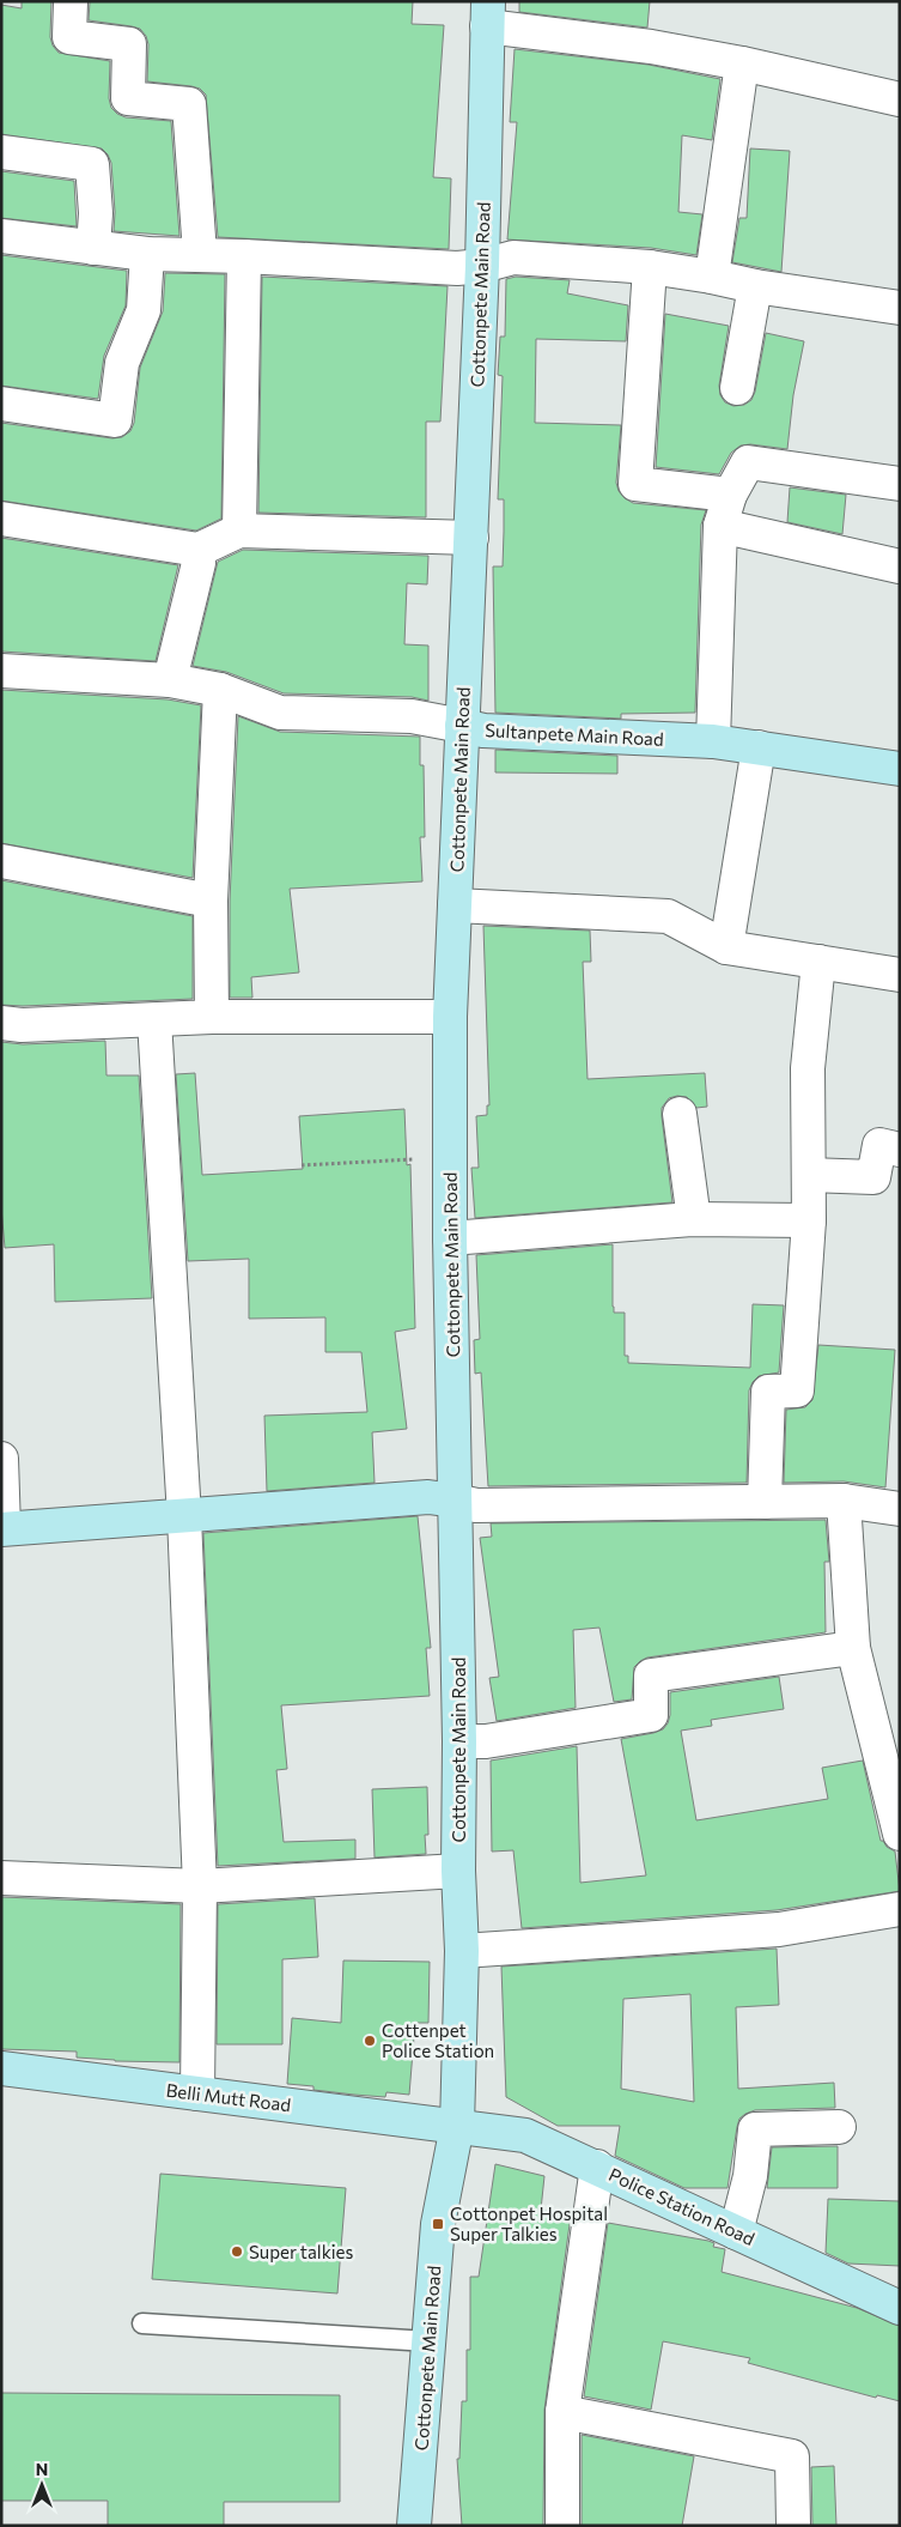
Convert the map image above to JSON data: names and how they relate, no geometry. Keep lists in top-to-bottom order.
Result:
{
  "streets": {
    "main road": [
      "Cottonpete Main Road",
      "Sultanpete Main Road",
      "Belli Mutt Road",
      "Police Station Road"
    ]
  },
  "crossings": [
    ["Cottonpete Main Road", "Sultanpete Main Road"],
    ["Cottonpete Main Road", "Belli Mutt Road"],
    ["Cottonpete Main Road", "Police Station Road"],
    ["Belli Mutt Road", "Police Station Road"]
  ],
  "places": {
    "other": ["Cottenpet Police Station", "Super talkies"],
    "transit": ["Cottonpet Hospital Super Talkies"]
  },
  "north": "top"
}
